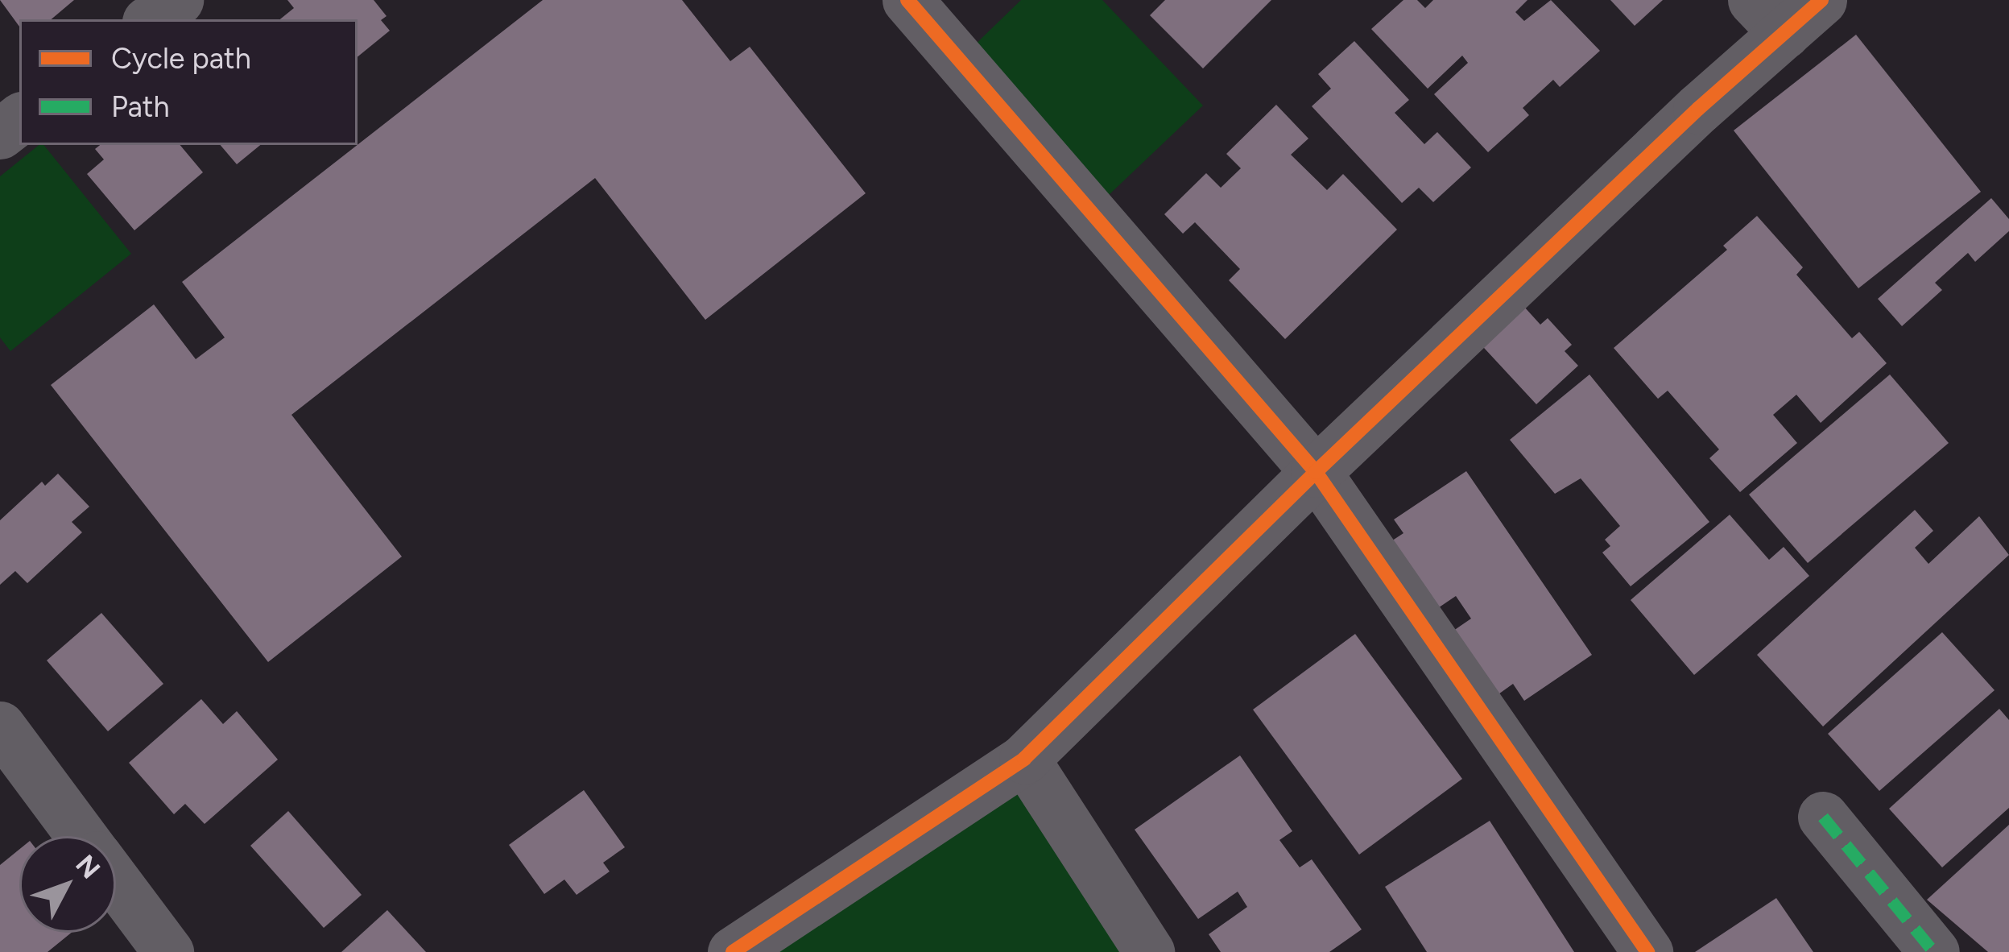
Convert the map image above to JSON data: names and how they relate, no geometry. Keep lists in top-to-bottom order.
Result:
{
  "legend": ["Cycle path", "Path"],
  "north": "top right"
}
